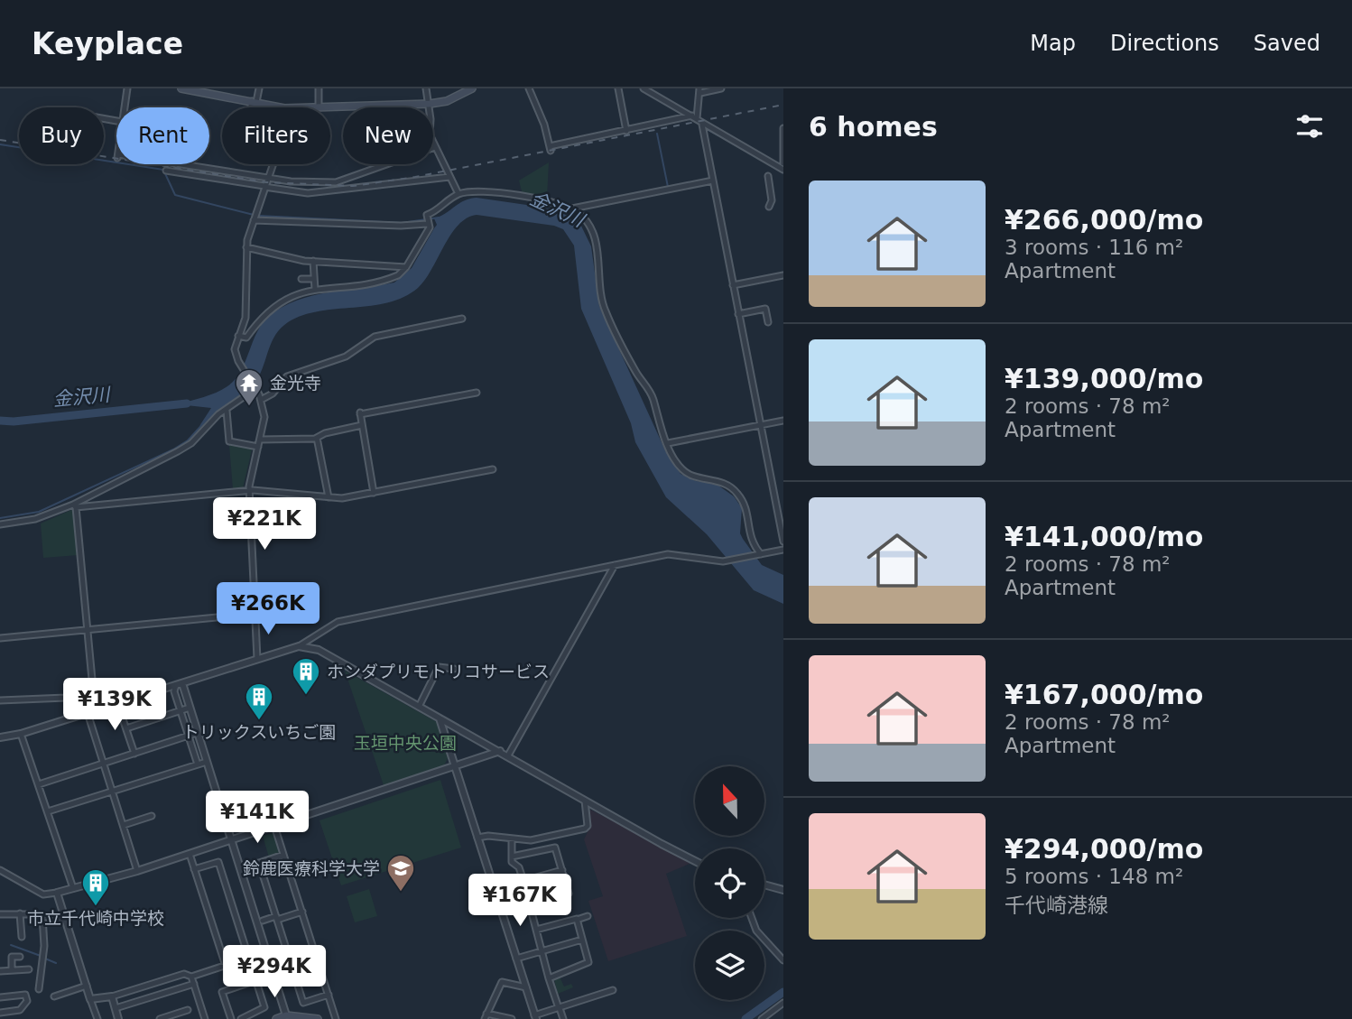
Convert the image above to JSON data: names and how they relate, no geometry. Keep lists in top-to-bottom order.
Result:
{
  "water": ["金沢川"],
  "parks": ["玉垣中央公園"],
  "places": {
    "temple": ["金光寺"],
    "building": ["ホンダプリモトリコサービス", "トリックスいちご園", "市立千代崎中学校"],
    "school or university": ["鈴鹿医療科学大学"]
  },
  "north": "top",
  "page": {
    "header": "Keyplace",
    "nav": ["Map", "Directions", "Saved"],
    "heading": "6 homes",
    "chip": [
      "Buy",
      "Rent",
      "Filters",
      "New"
    ],
    "list": [
      {
        "name": "¥266,000/mo",
        "note": "3 rooms · 116 m² · Apartment"
      },
      {
        "name": "¥139,000/mo",
        "note": "2 rooms · 78 m² · Apartment"
      },
      {
        "name": "¥141,000/mo",
        "note": "2 rooms · 78 m² · Apartment"
      },
      {
        "name": "¥167,000/mo",
        "note": "2 rooms · 78 m² · Apartment"
      },
      {
        "name": "¥294,000/mo",
        "note": "5 rooms · 148 m² · 千代崎港線"
      }
    ],
    "price": [
      "¥221K",
      "¥266K",
      "¥139K",
      "¥141K",
      "¥167K",
      "¥294K"
    ]
  }
}
